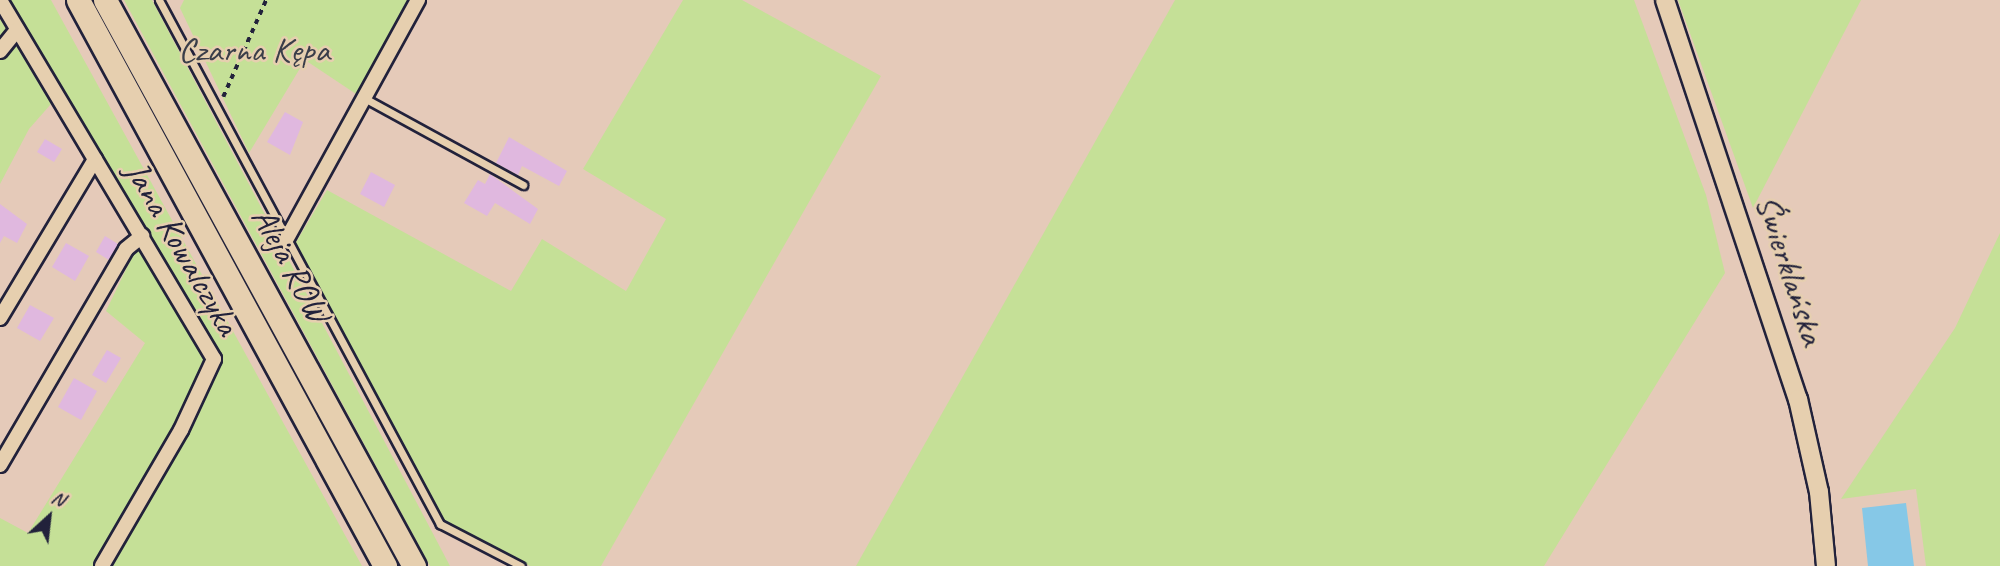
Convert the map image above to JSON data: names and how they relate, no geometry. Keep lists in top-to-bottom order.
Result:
{
  "streets": {
    "main road": ["Aleja ROW"],
    "street": ["Jana Kowalczyka", "Świerklańska"]
  },
  "parks": ["Czarna Kępa"],
  "north": "top right"
}
